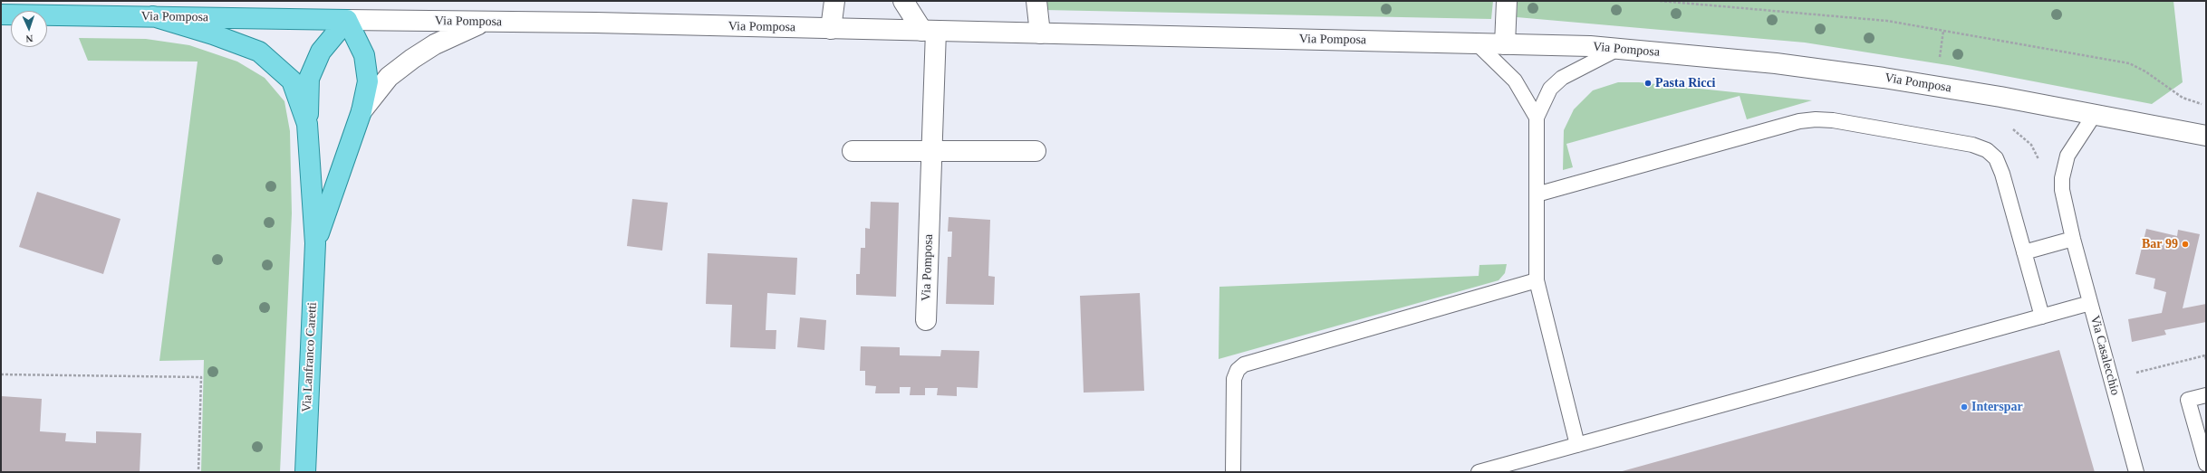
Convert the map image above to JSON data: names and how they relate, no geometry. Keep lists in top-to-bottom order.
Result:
{
  "streets": {
    "main road": ["Via Pomposa", "Via Lanfranco Caretti"],
    "lane": ["Via Casalecchio"]
  },
  "crossings": [
    ["Via Pomposa", "Via Casalecchio"],
    ["Via Pomposa", "Via Lanfranco Caretti"]
  ],
  "places": ["Pasta Ricci", "Bar 99", "Interspar"],
  "north": "bottom"
}
